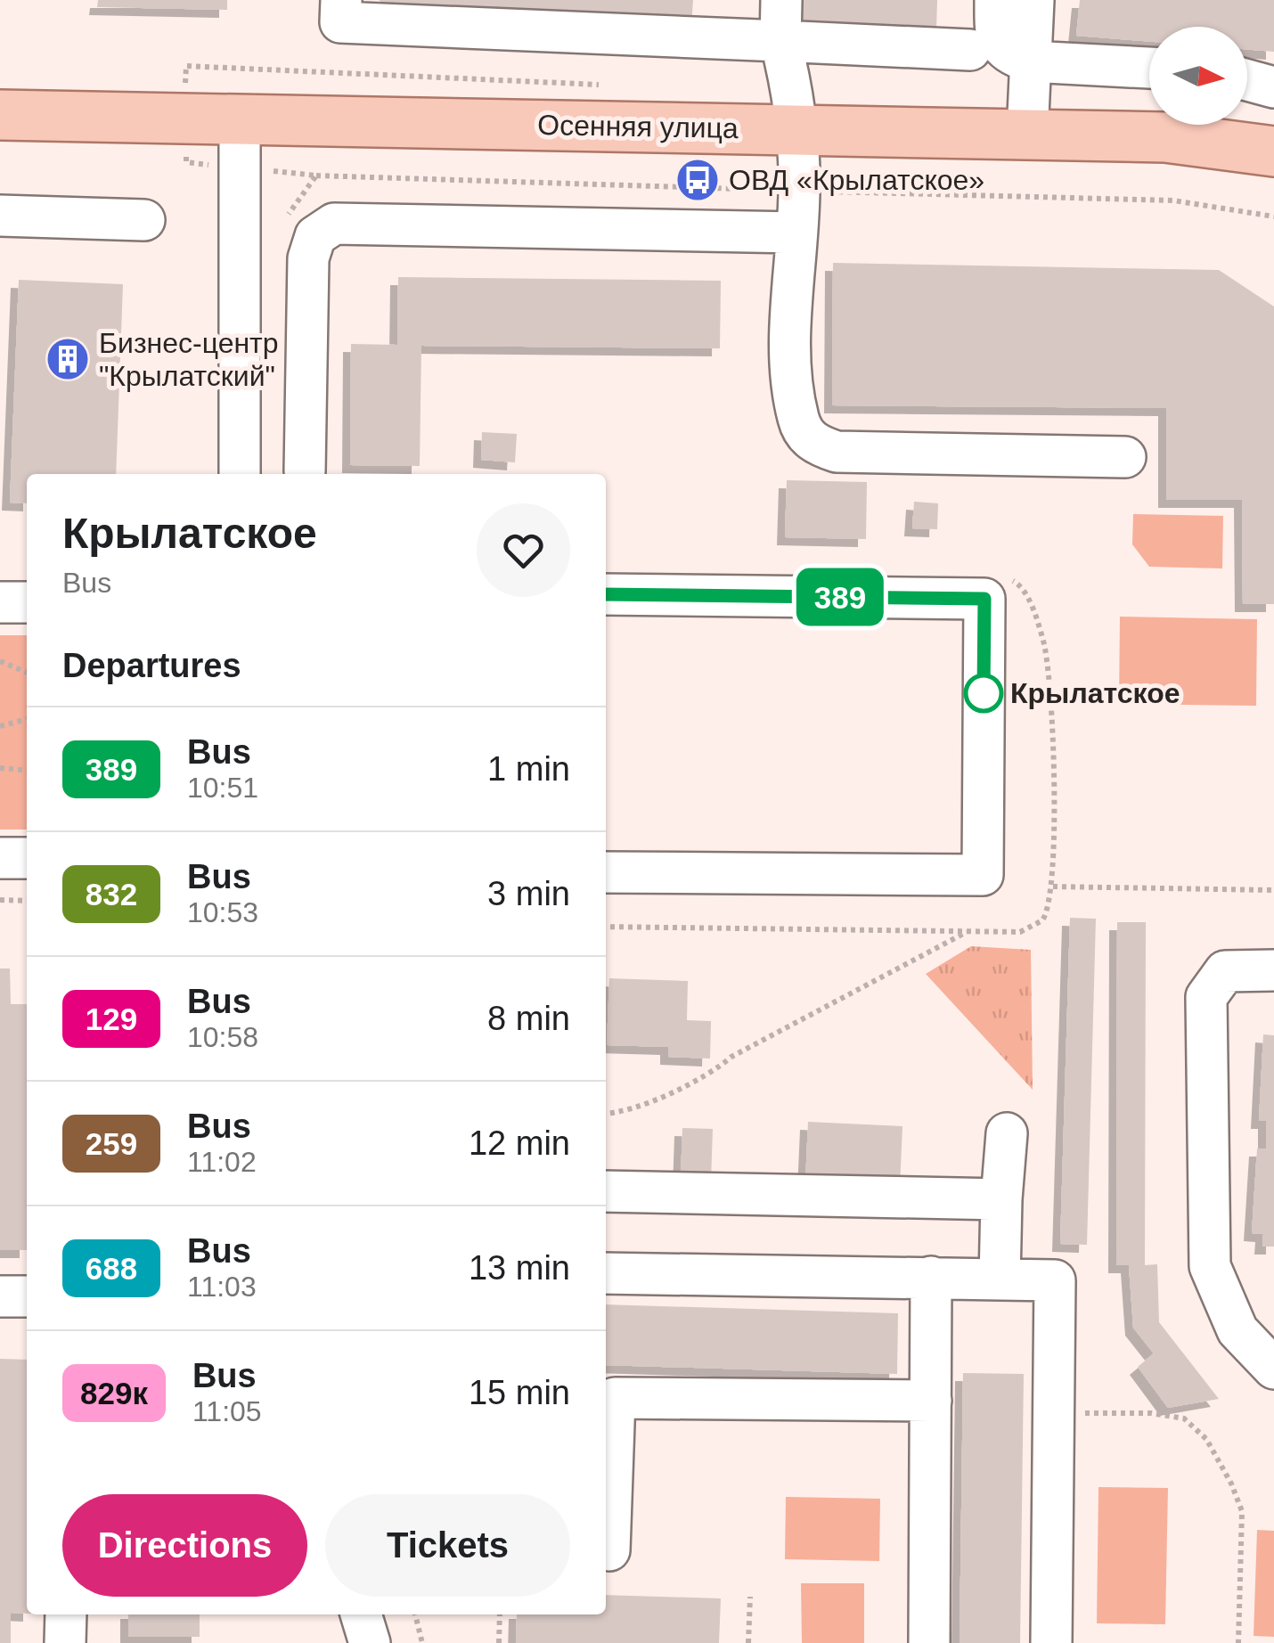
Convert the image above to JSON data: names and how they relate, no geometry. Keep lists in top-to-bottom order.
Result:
{
  "streets": {
    "main road": ["Осенняя улица"]
  },
  "places": {
    "bus stop": ["ОВД «Крылатское»"],
    "building": ["Бизнес-центр \"Крылатский\""],
    "other": ["Крылатское"]
  },
  "lines": ["bus line 389"],
  "north": "right",
  "page": {
    "on_map": "389",
    "heading": [
      ["Крылатское", "Bus"],
      "Departures"
    ],
    "list": [
      {
        "mark": "389",
        "name": "Bus",
        "note": "10:51",
        "value": "1 min"
      },
      {
        "mark": "832",
        "name": "Bus",
        "note": "10:53",
        "value": "3 min"
      },
      {
        "mark": "129",
        "name": "Bus",
        "note": "10:58",
        "value": "8 min"
      },
      {
        "mark": "259",
        "name": "Bus",
        "note": "11:02",
        "value": "12 min"
      },
      {
        "mark": "688",
        "name": "Bus",
        "note": "11:03",
        "value": "13 min"
      },
      {
        "mark": "829к",
        "name": "Bus",
        "note": "11:05",
        "value": "15 min"
      }
    ],
    "buttons": ["Directions", "Tickets"]
  }
}
